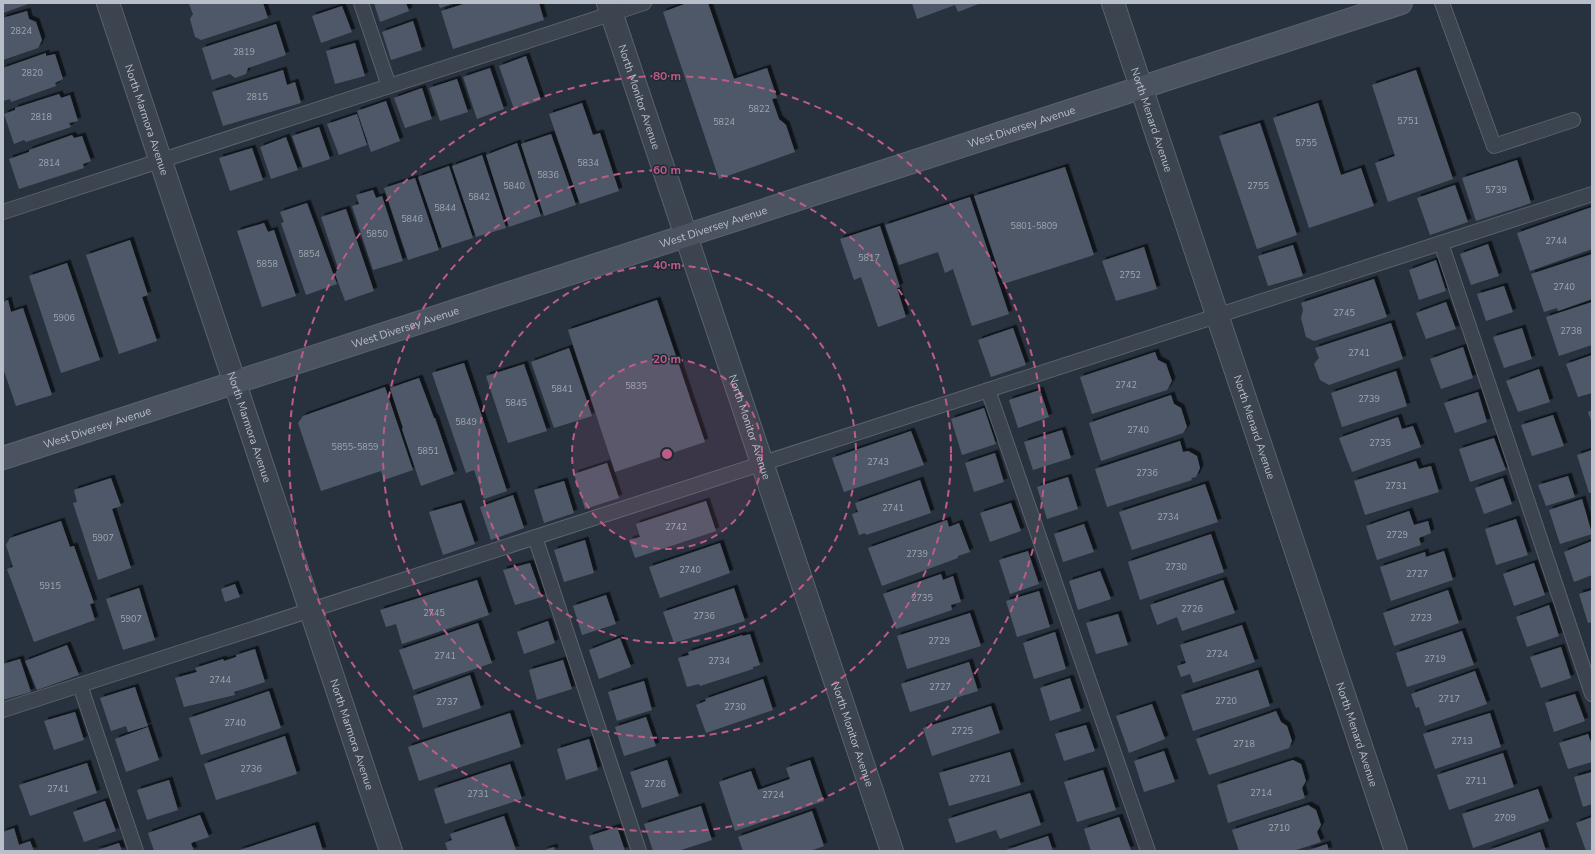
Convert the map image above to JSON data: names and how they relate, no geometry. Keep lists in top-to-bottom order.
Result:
{
  "streets": {
    "main road": ["West Diversey Avenue"],
    "street": ["North Monitor Avenue", "North Marmora Avenue", "North Menard Avenue"]
  },
  "crossings": [
    ["North Monitor Avenue", "West Diversey Avenue"],
    ["North Marmora Avenue", "West Diversey Avenue"],
    ["North Menard Avenue", "West Diversey Avenue"]
  ],
  "house_numbers": [
    "2824",
    "2819",
    "2820",
    "2815",
    "5822",
    "2818",
    "5751",
    "5824",
    "5755",
    "2814",
    "5834",
    "5836",
    "5840",
    "2755",
    "5739",
    "5842",
    "5844",
    "5846",
    "5801-5809",
    "5850",
    "2744",
    "5854",
    "5817",
    "5858",
    "2752",
    "2740",
    "2745",
    "5906",
    "2738",
    "2741",
    "2742",
    "5835",
    "5841",
    "2739",
    "5845",
    "5849",
    "2740",
    "2735",
    "5855-5859",
    "5851",
    "2743",
    "2736",
    "2731",
    "2741",
    "2734",
    "2742",
    "2729",
    "5907",
    "2739",
    "2730",
    "2740",
    "2727",
    "5915",
    "2735",
    "2726",
    "2745",
    "2736",
    "2723",
    "5907",
    "2729",
    "2724",
    "2741",
    "2719",
    "2734",
    "2744",
    "2727",
    "2717",
    "2720",
    "2737",
    "2730",
    "2740",
    "2725",
    "2713",
    "2718",
    "2736",
    "2721",
    "2711",
    "2726",
    "2741",
    "2714",
    "2731",
    "2724",
    "2709",
    "2710"
  ],
  "rings": [
    "80 m",
    "60 m",
    "40 m",
    "20 m"
  ]
}
